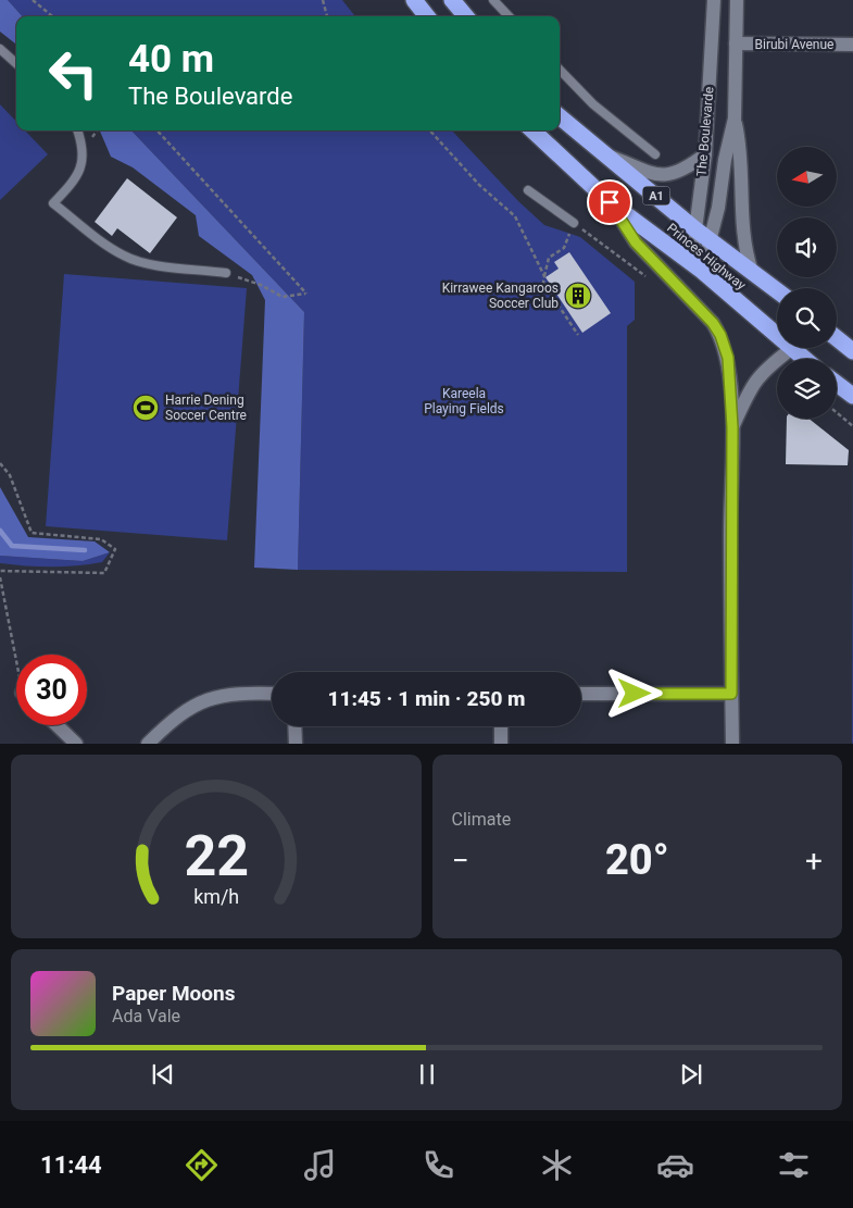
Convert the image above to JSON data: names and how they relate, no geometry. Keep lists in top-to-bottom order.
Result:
{
  "streets": {
    "highway": ["A1", "Princes Highway"],
    "street": ["Birubi Avenue", "The Boulevarde"]
  },
  "crossings": [
    ["Birubi Avenue", "The Boulevarde"],
    ["The Boulevarde", "Princes Highway"]
  ],
  "parks": ["Kareela Playing Fields"],
  "places": {
    "building": ["Kirrawee Kangaroos Soccer Club"],
    "sports": ["Harrie Dening Soccer Centre"]
  },
  "north": "left",
  "page": {
    "turn": ["40 m", "The Boulevarde"],
    "limit": "30",
    "trip": "11:45 · 1 min · 250 m",
    "tile": "Climate",
    "heat": ["−", "20°", "+"],
    "song": ["Paper Moons", "Ada Vale"],
    "tabs": "11:44",
    "gauge": ["22", "km/h"]
  }
}
